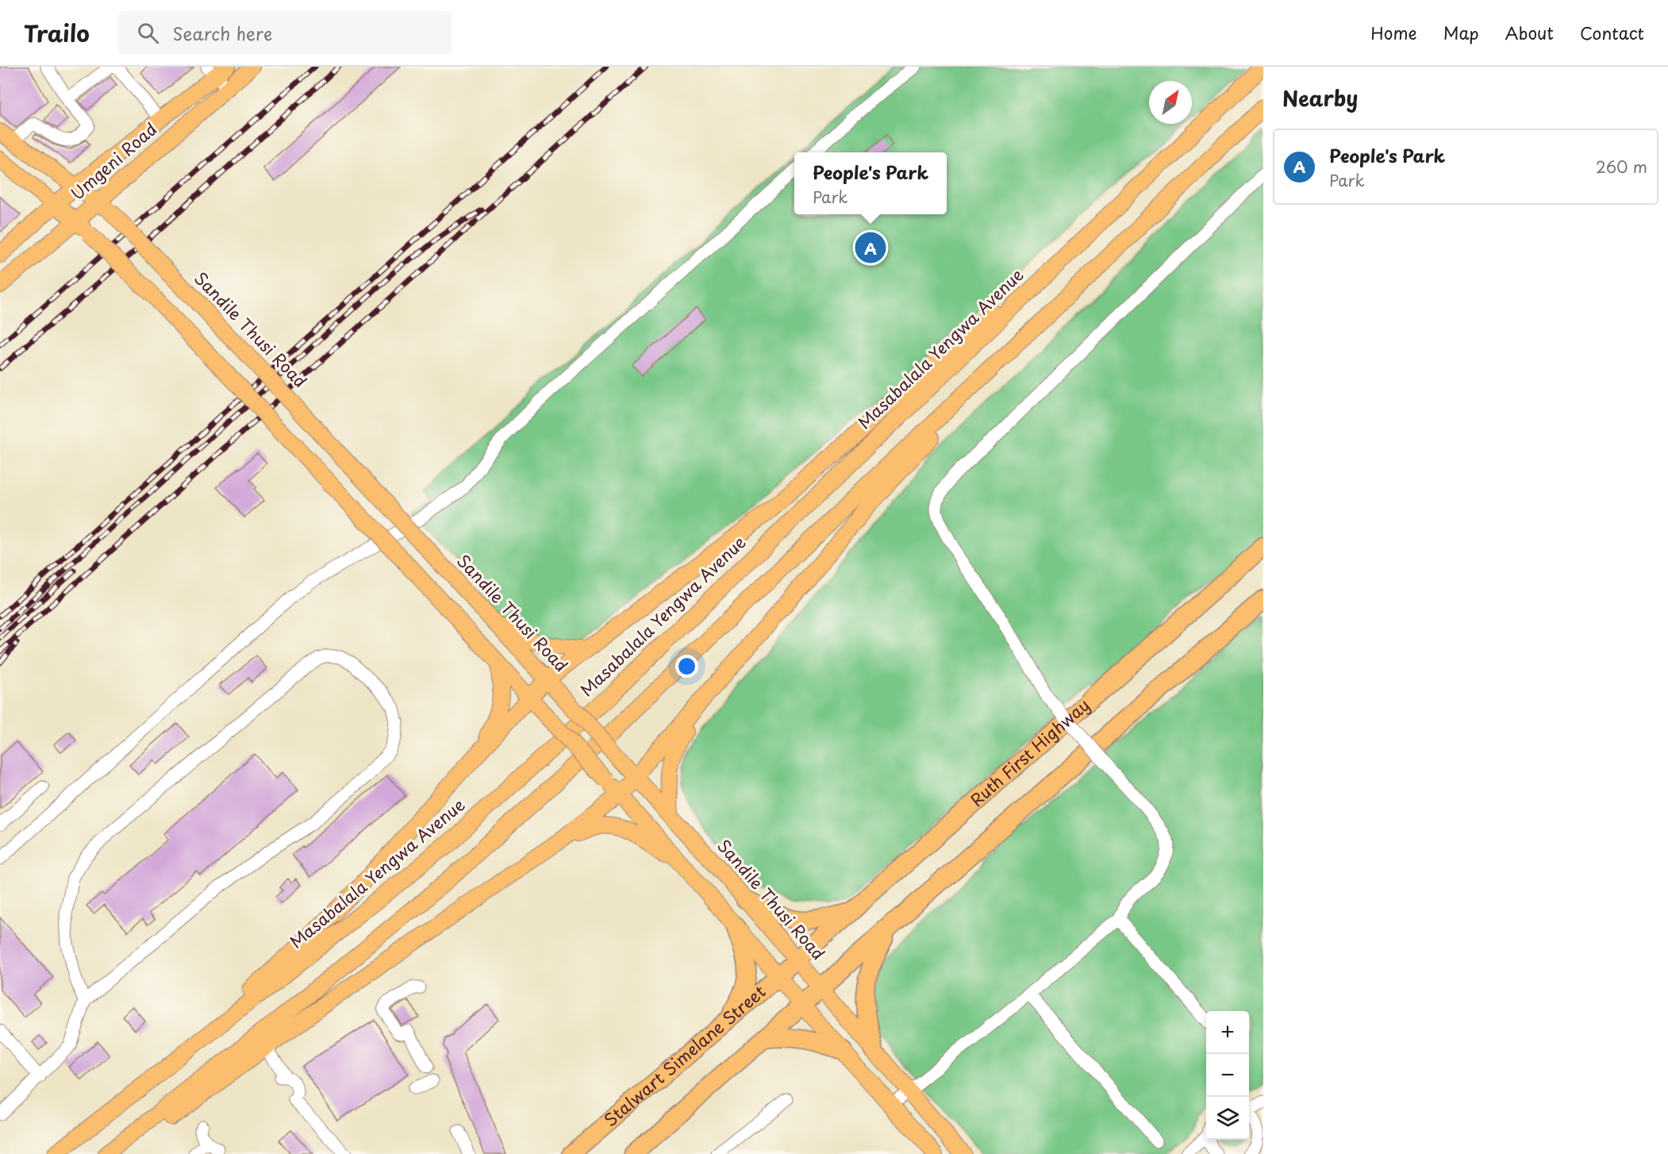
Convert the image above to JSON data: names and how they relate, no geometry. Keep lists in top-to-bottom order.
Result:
{
  "streets": {
    "highway": ["Ruth First Highway", "Stalwart Simelane Street"],
    "main road": ["Umgeni Road", "Sandile Thusi Road", "Masabalala Yengwa Avenue"]
  },
  "crossings": [
    ["Umgeni Road", "Sandile Thusi Road"],
    ["Sandile Thusi Road", "Ruth First Highway"],
    ["Sandile Thusi Road", "Stalwart Simelane Street"],
    ["Ruth First Highway", "Stalwart Simelane Street"]
  ],
  "north": "top right",
  "page": {
    "header": "Trailo",
    "search": "Search here",
    "nav": [
      "Home",
      "Map",
      "About",
      "Contact"
    ],
    "heading": "Nearby",
    "list": [
      {
        "mark": "A",
        "name": "People's Park",
        "note": "Park",
        "value": "260 m"
      }
    ],
    "popup": ["People's Park", "Park"],
    "pins": "A",
    "map_buttons": ["+", "−"]
  }
}
